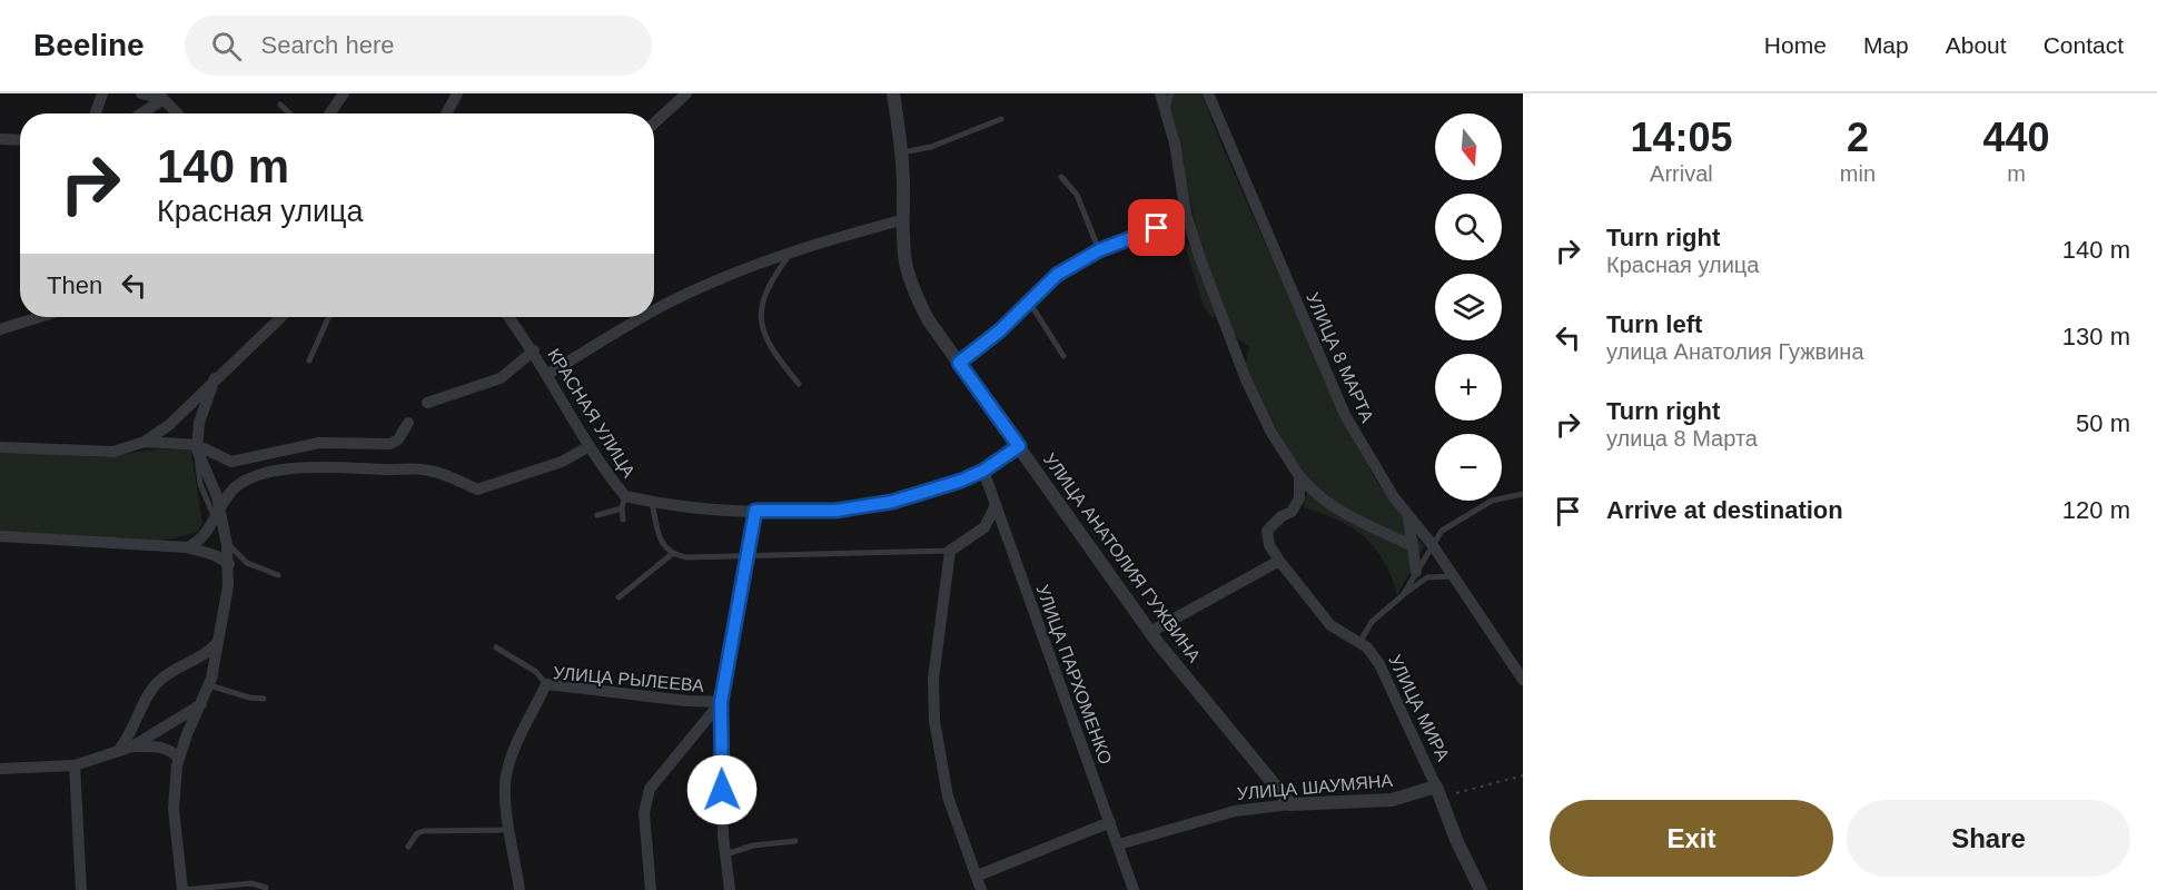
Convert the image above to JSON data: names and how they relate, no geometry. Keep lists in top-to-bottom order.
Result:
{
  "streets": {
    "street": [
      "УЛИЦА 8 МАРТА",
      "КРАСНАЯ УЛИЦА",
      "УЛИЦА АНАТОЛИЯ ГУЖВИНА",
      "УЛИЦА ПАРХОМЕНКО",
      "УЛИЦА РЫЛЕЕВА",
      "УЛИЦА МИРА",
      "УЛИЦА ШАУМЯНА"
    ]
  },
  "crossings": [
    ["КРАСНАЯ УЛИЦА", "УЛИЦА АНАТОЛИЯ ГУЖВИНА"],
    ["КРАСНАЯ УЛИЦА", "УЛИЦА ПАРХОМЕНКО"],
    ["УЛИЦА АНАТОЛИЯ ГУЖВИНА", "УЛИЦА ШАУМЯНА"],
    ["УЛИЦА ПАРХОМЕНКО", "УЛИЦА ШАУМЯНА"],
    ["УЛИЦА МИРА", "УЛИЦА ШАУМЯНА"]
  ],
  "north": "bottom",
  "page": {
    "header": "Beeline",
    "search": "Search here",
    "nav": [
      "Home",
      "Map",
      "About",
      "Contact"
    ],
    "eta": [
      "14:05",
      "Arrival",
      "2",
      "min",
      "440",
      "m"
    ],
    "map_buttons": ["+", "−"],
    "turn": ["140 m", "Красная улица"],
    "list": [
      {
        "name": "Turn right",
        "note": "Красная улица",
        "value": "140 m"
      },
      {
        "name": "Turn left",
        "note": "улица Анатолия Гужвина",
        "value": "130 m"
      },
      {
        "name": "Turn right",
        "note": "улица 8 Марта",
        "value": "50 m"
      },
      {
        "name": "Arrive at destination",
        "value": "120 m"
      }
    ],
    "then": "Then",
    "buttons": ["Exit", "Share"]
  }
}
